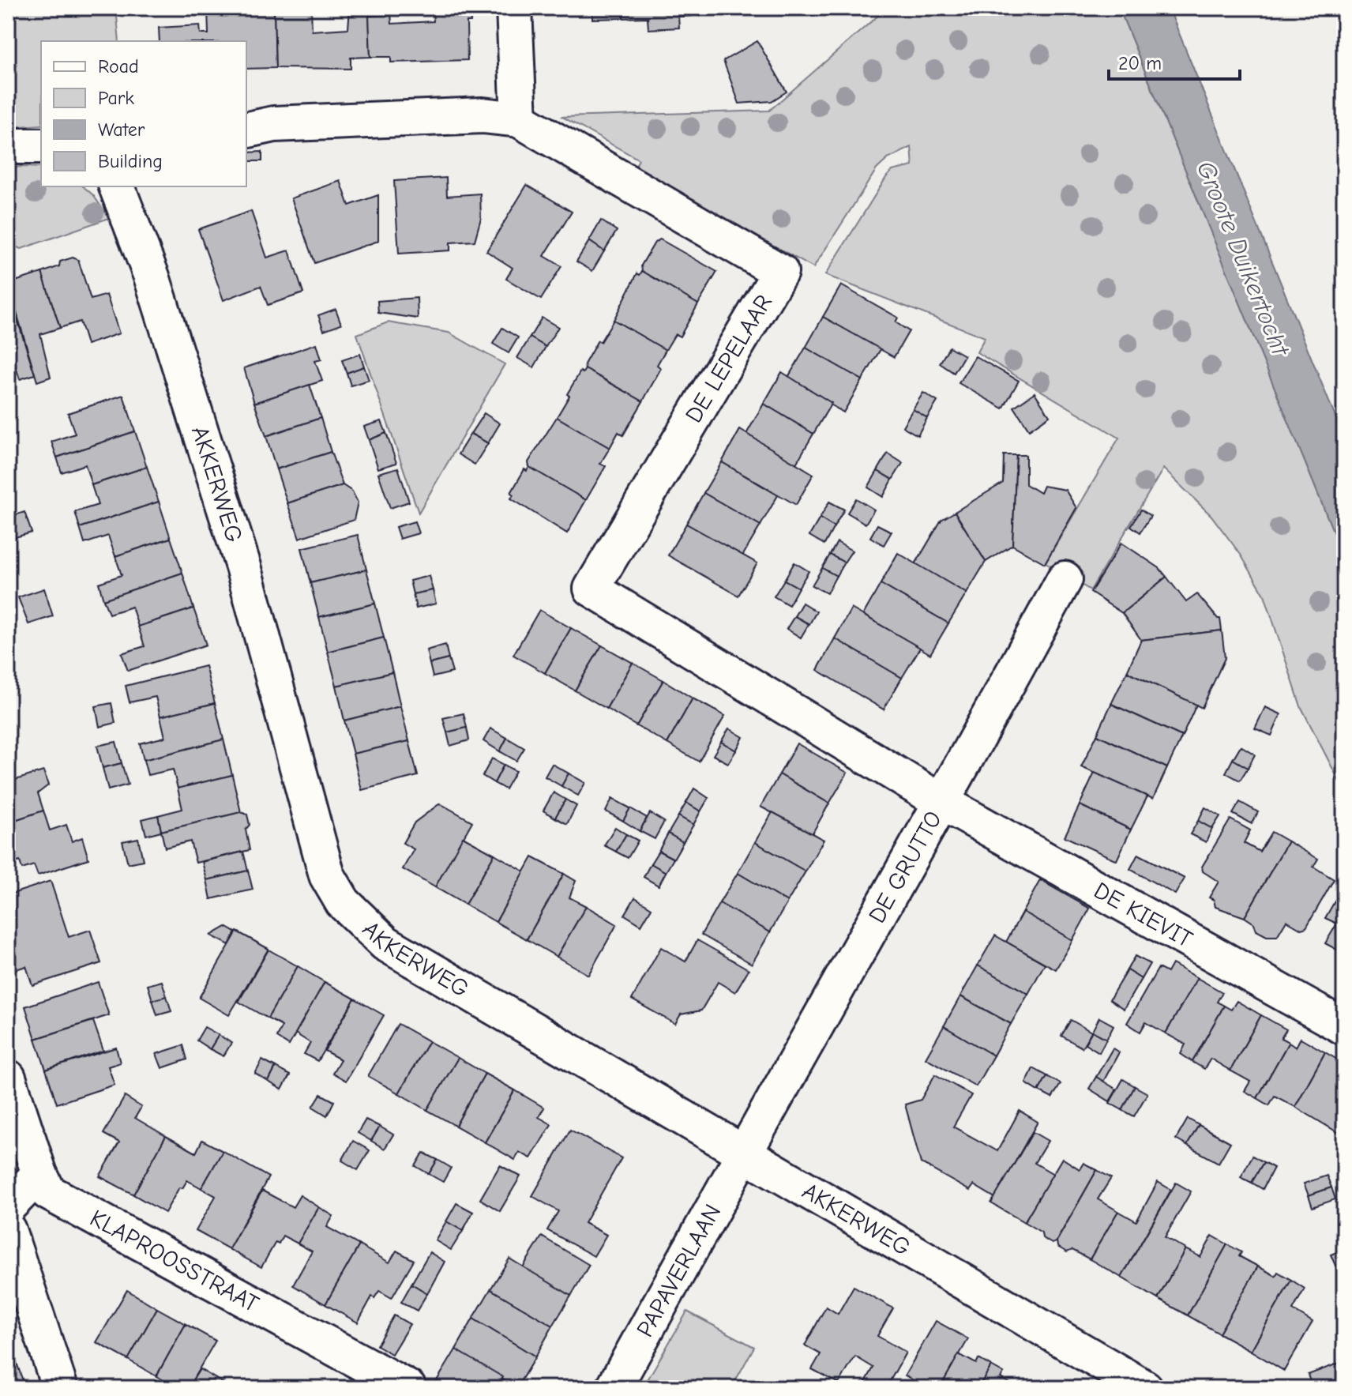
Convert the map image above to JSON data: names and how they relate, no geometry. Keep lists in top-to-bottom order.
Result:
{
  "streets": {
    "street": [
      "DE LEPELAAR",
      "AKKERWEG",
      "DE GRUTTO",
      "DE KIEVIT",
      "KLAPROOSSTRAAT",
      "PAPAVERLAAN"
    ]
  },
  "crossings": [
    ["DE LEPELAAR", "DE GRUTTO"],
    ["DE LEPELAAR", "DE KIEVIT"],
    ["AKKERWEG", "DE GRUTTO"],
    ["AKKERWEG", "PAPAVERLAAN"],
    ["DE GRUTTO", "DE KIEVIT"],
    ["DE GRUTTO", "PAPAVERLAAN"]
  ],
  "water": ["Groote Duikertocht"],
  "legend": [
    "Road",
    "Park",
    "Water",
    "Building"
  ],
  "scale_bar": "20 m"
}
